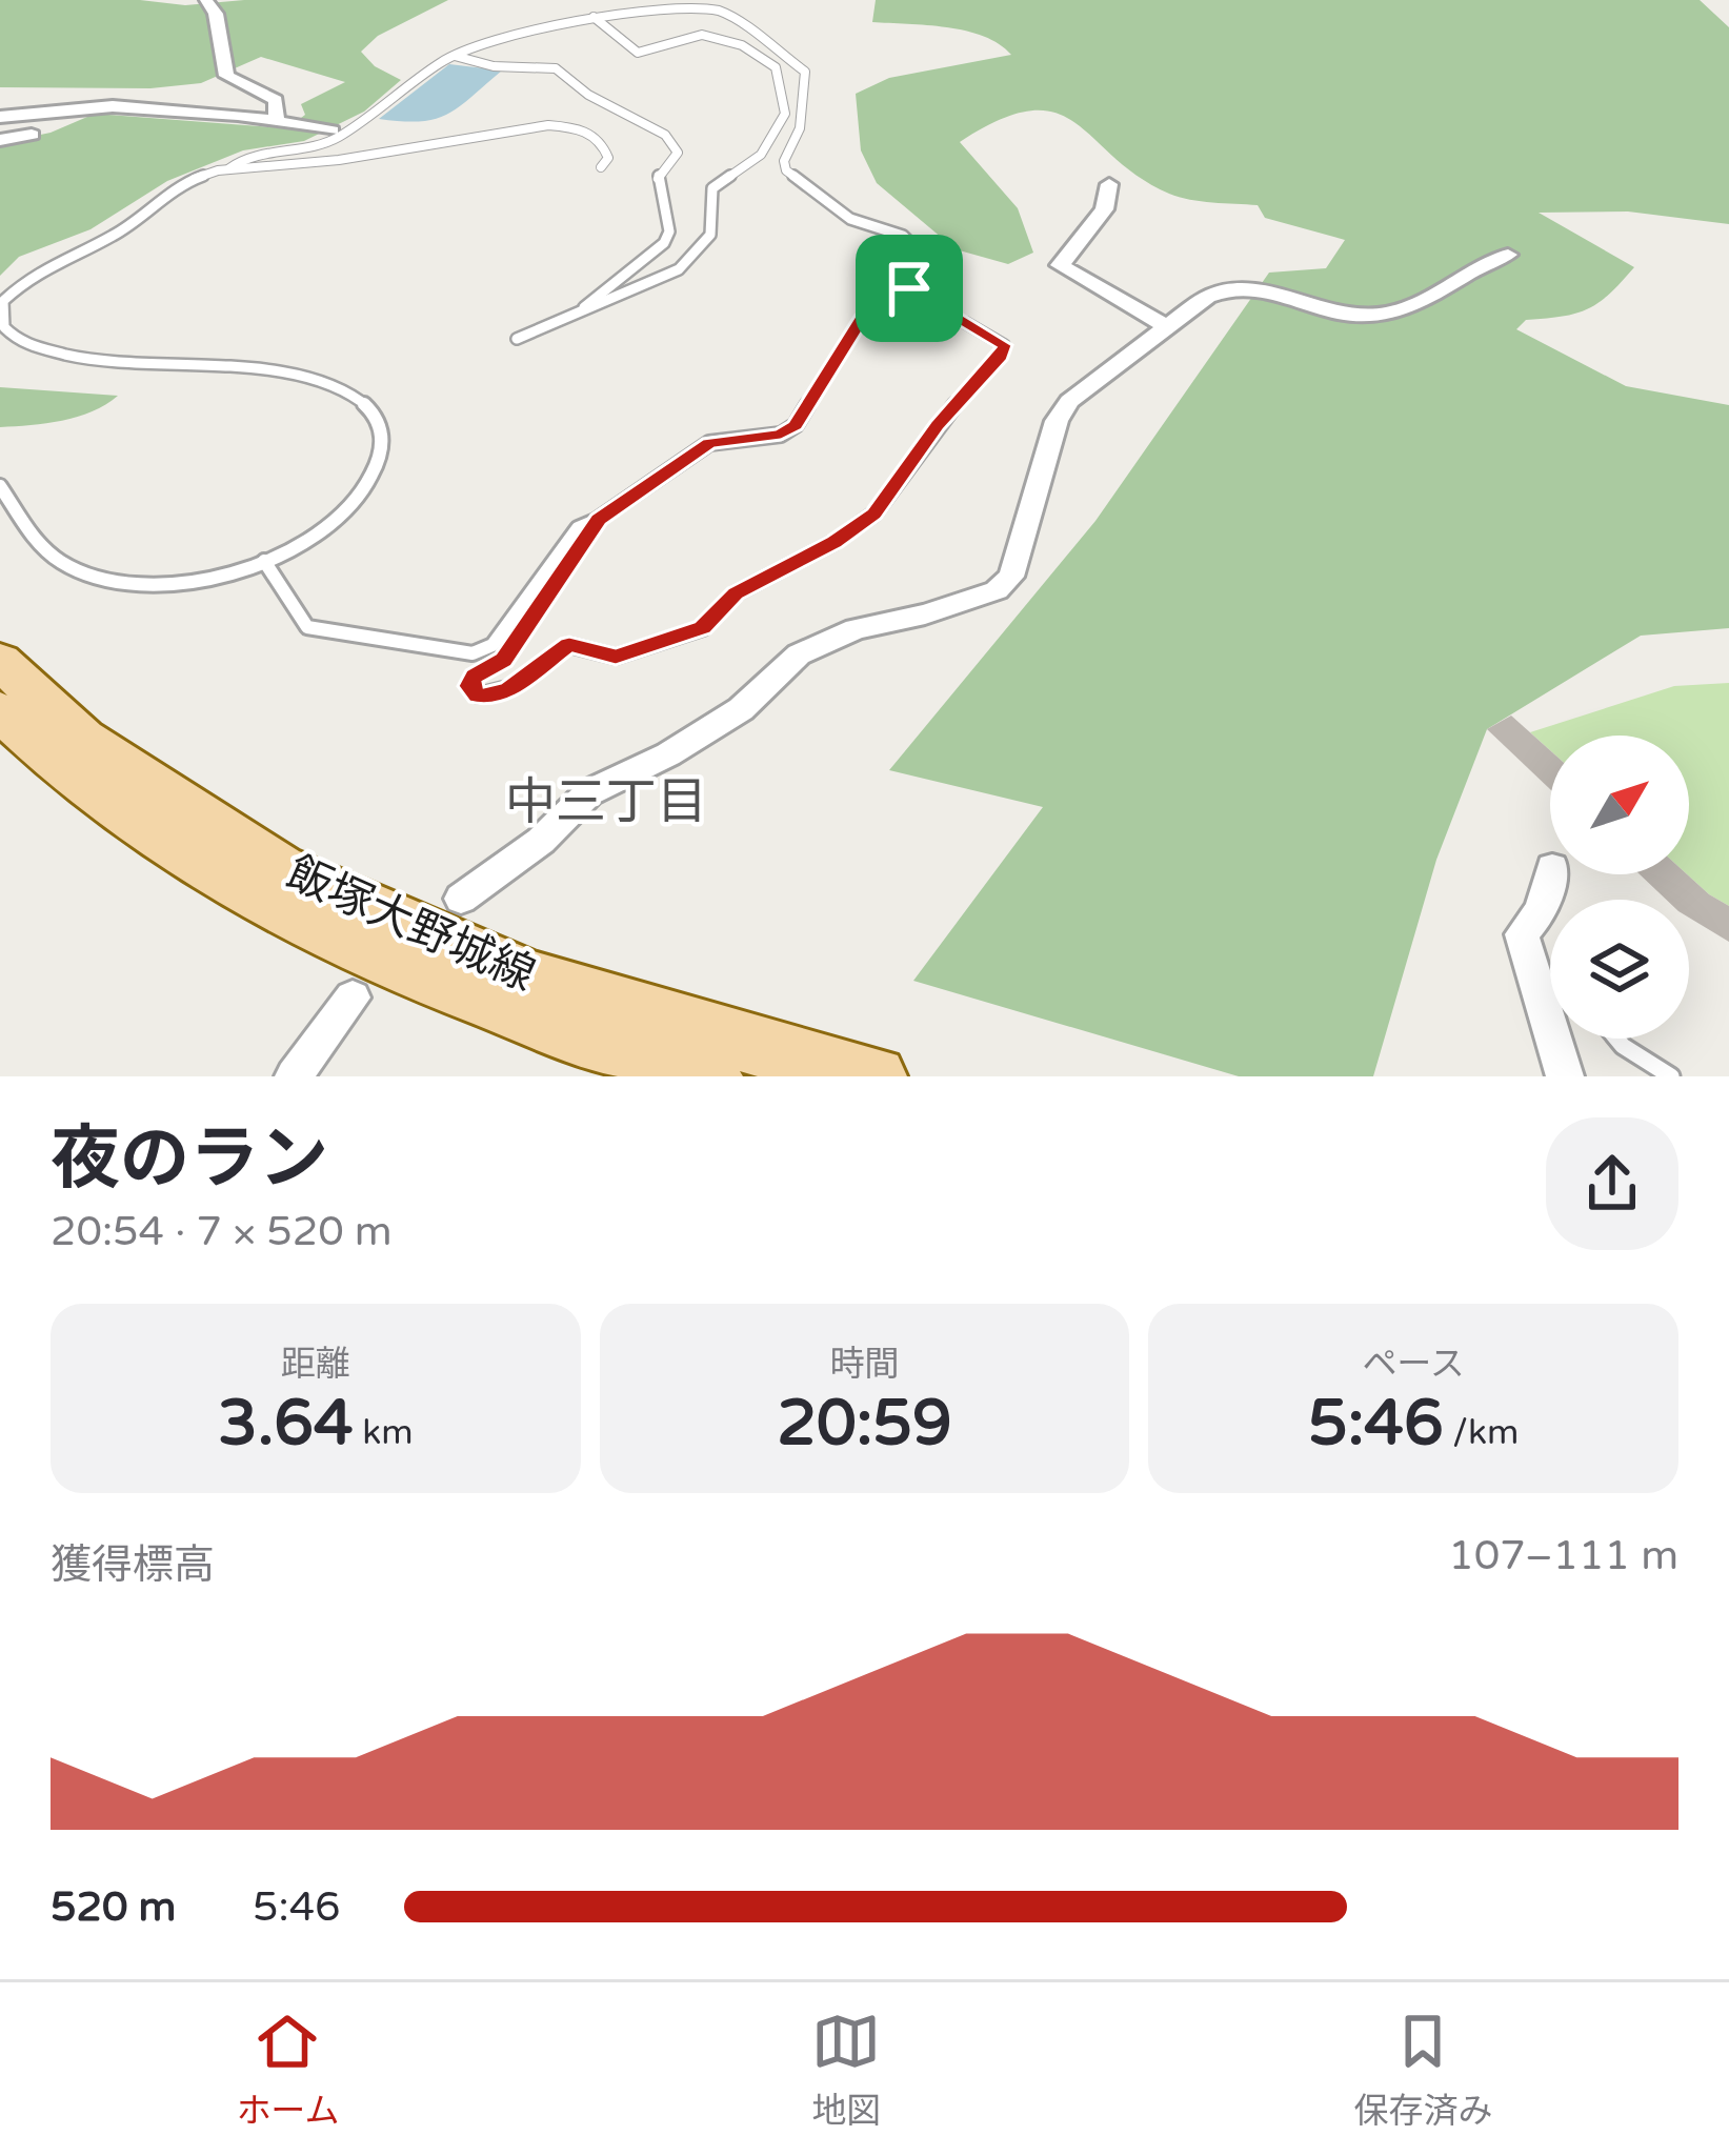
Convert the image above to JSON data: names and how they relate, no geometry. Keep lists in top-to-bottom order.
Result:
{
  "streets": {
    "main road": ["飯塚大野城線"]
  },
  "districts": ["中三丁目"],
  "north": "top right",
  "page": {
    "heading": ["夜のラン", "20:54 · 7 × 520 m"],
    "stats": [
      ["距離", "3.64 km"],
      ["時間", "20:59"],
      ["ペース", "5:46 /km"]
    ],
    "chart": ["獲得標高", "107–111 m"],
    "list": [
      {
        "name": "520 m",
        "note": "5:46"
      }
    ],
    "tabs": ["ホーム", "地図", "保存済み"]
  }
}
